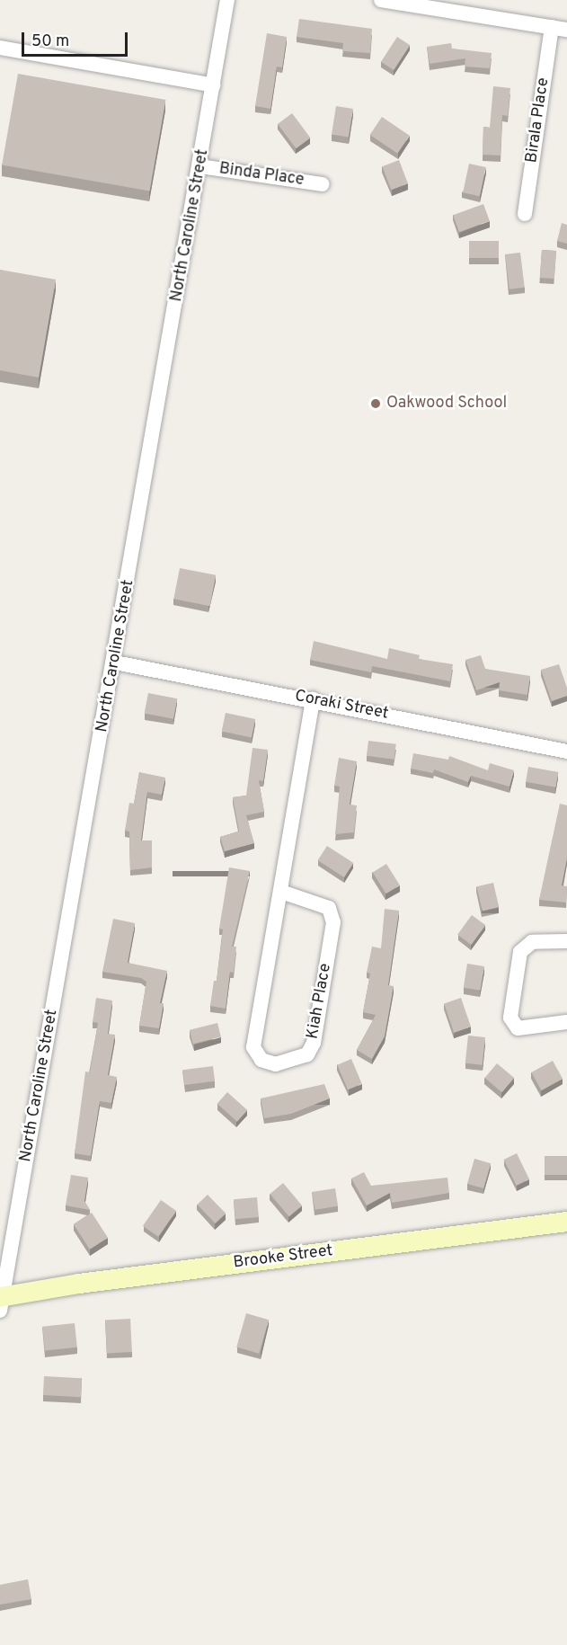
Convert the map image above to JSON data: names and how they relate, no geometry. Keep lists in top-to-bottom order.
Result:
{
  "streets": {
    "street": [
      "Birala Place",
      "Binda Place",
      "North Caroline Street",
      "Coraki Street",
      "Kiah Place",
      "Brooke Street"
    ]
  },
  "crossings": [
    ["Binda Place", "North Caroline Street"],
    ["North Caroline Street", "Coraki Street"],
    ["North Caroline Street", "Brooke Street"],
    ["Coraki Street", "Kiah Place"]
  ],
  "places": ["Oakwood School"],
  "scale_bar": "50 m"
}
